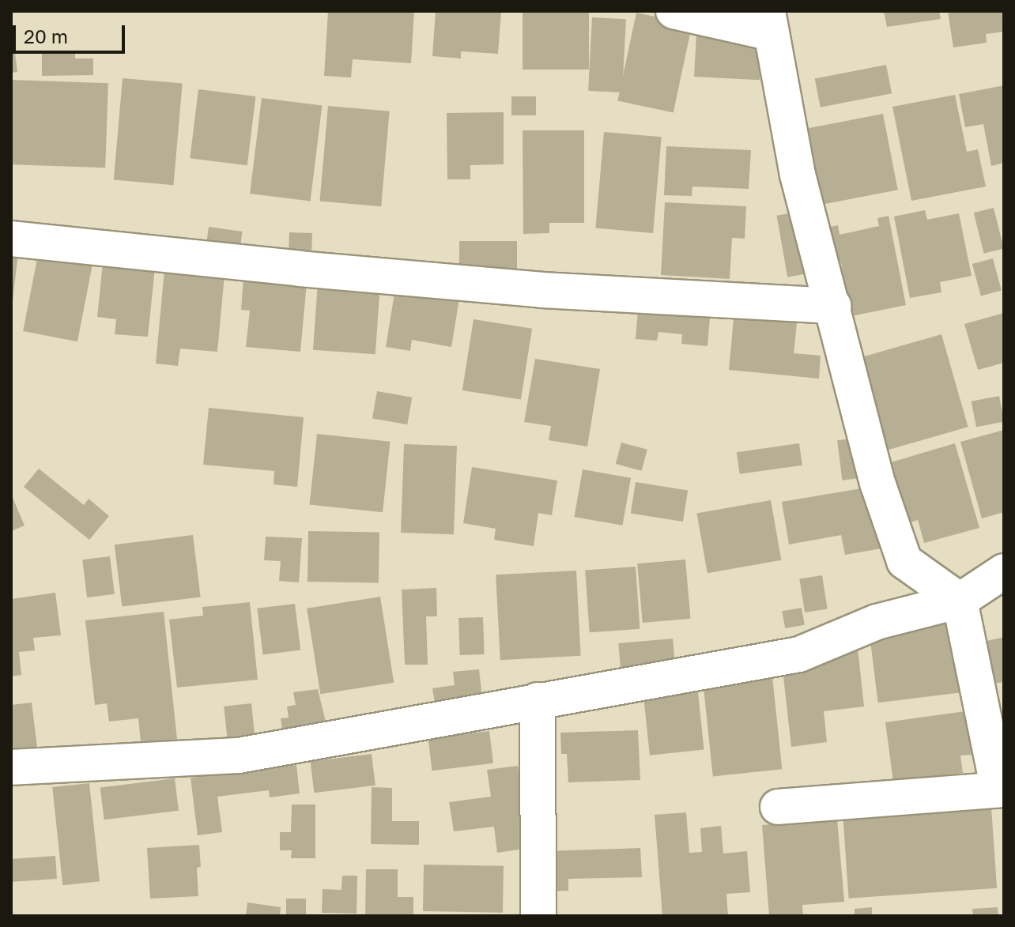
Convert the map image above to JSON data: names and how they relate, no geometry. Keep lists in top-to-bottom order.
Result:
{
  "scale_bar": "20 m"
}
